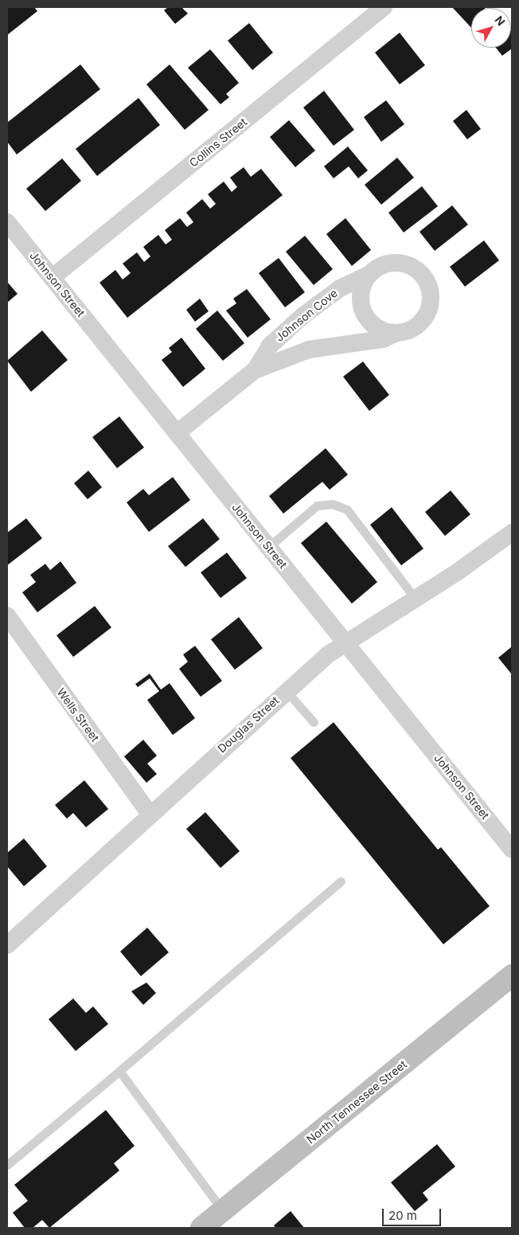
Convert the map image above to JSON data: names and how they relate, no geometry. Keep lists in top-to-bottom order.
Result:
{
  "streets": {
    "main road": ["North Tennessee Street"],
    "street": [
      "Collins Street",
      "Johnson Street",
      "Johnson Cove",
      "Wells Street",
      "Douglas Street"
    ]
  },
  "crossings": [
    ["Collins Street", "Johnson Street"],
    ["Johnson Street", "Johnson Cove"],
    ["Johnson Street", "Douglas Street"],
    ["Wells Street", "Douglas Street"]
  ],
  "scale_bar": "20 m",
  "north": "top right"
}
